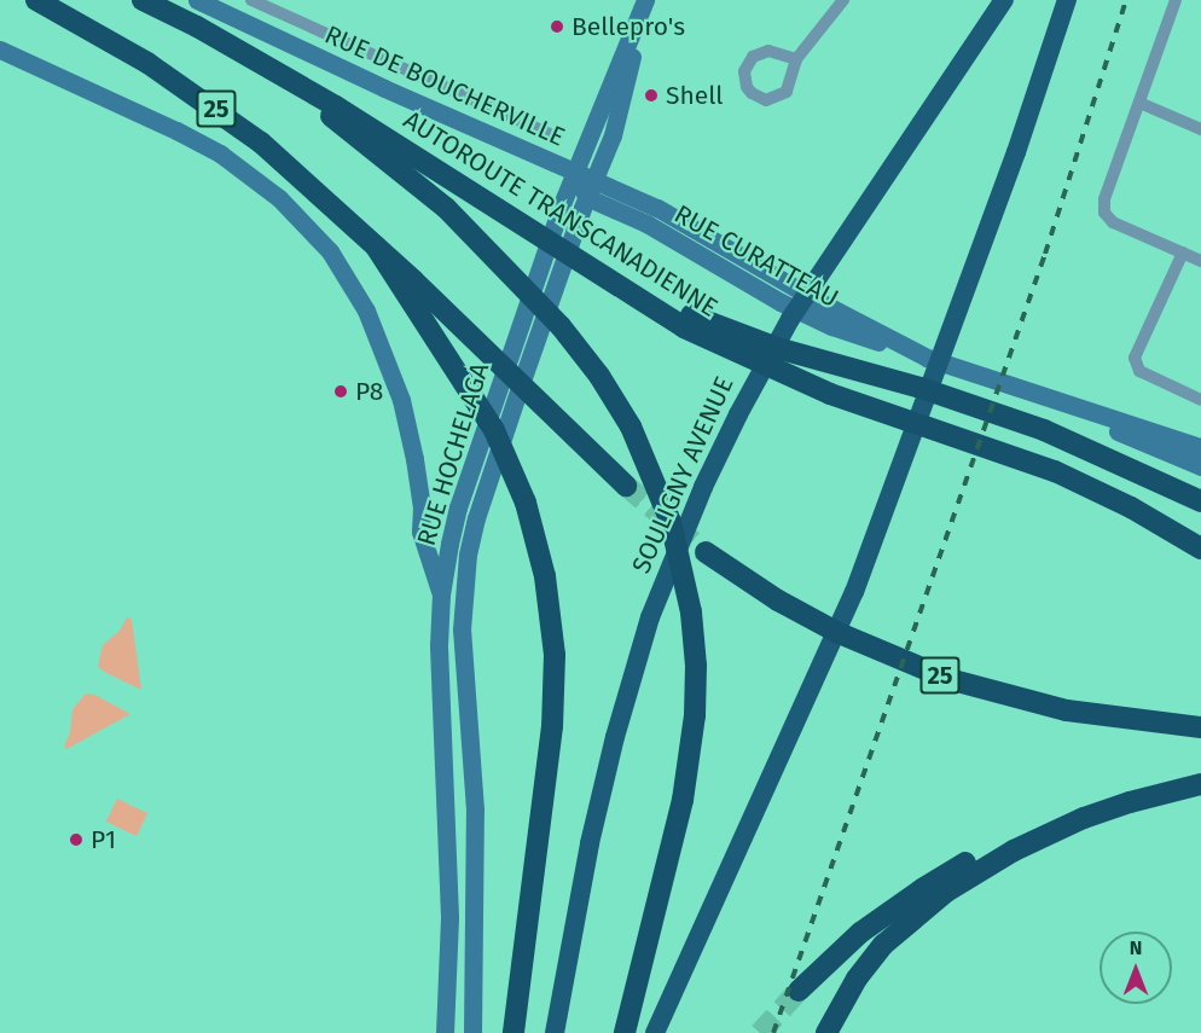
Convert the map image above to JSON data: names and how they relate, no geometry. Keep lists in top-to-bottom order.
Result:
{
  "streets": {
    "highway": ["25", "AUTOROUTE TRANSCANADIENNE", "SOULIGNY AVENUE"],
    "main road": ["RUE DE BOUCHERVILLE", "RUE CURATTEAU", "RUE HOCHELAGA"]
  },
  "crossings": [
    ["RUE DE BOUCHERVILLE", "RUE CURATTEAU"],
    ["RUE DE BOUCHERVILLE", "RUE HOCHELAGA"],
    ["RUE CURATTEAU", "RUE HOCHELAGA"]
  ],
  "places": [
    "Bellepro's",
    "Shell",
    "P8",
    "P1"
  ],
  "north": "top"
}
